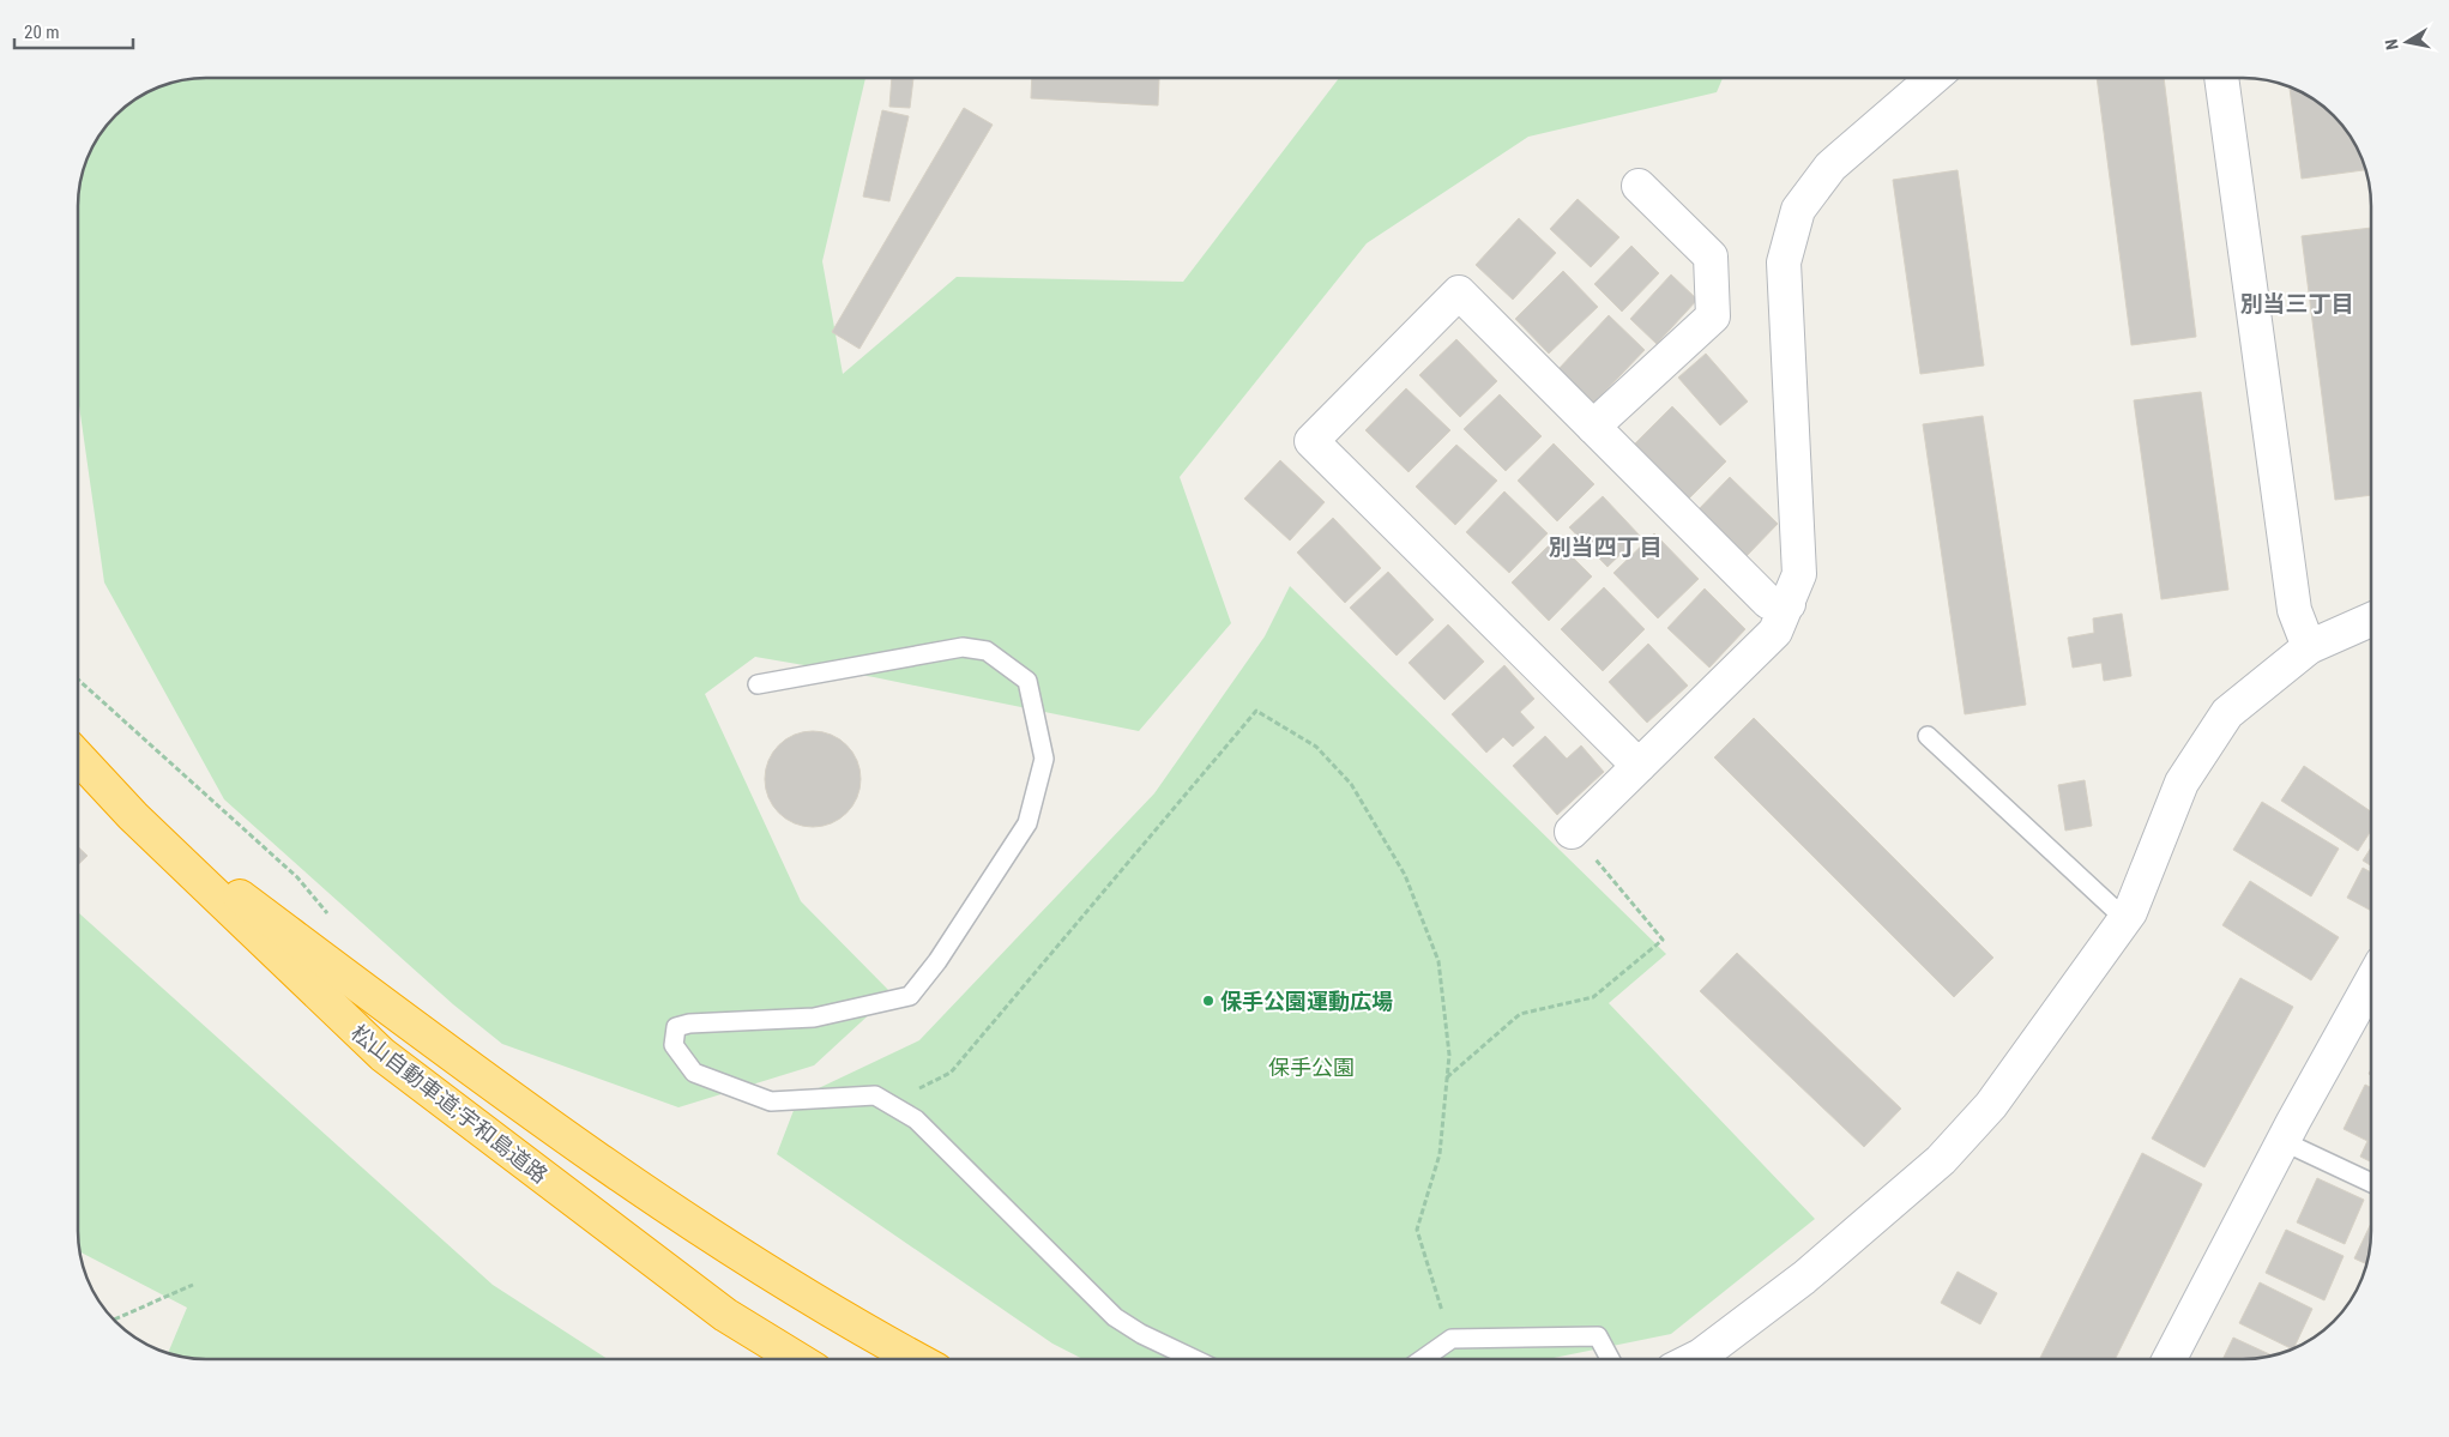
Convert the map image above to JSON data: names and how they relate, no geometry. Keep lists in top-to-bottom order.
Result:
{
  "streets": {
    "highway": ["松山自動車道;宇和島道路"]
  },
  "districts": ["別当三丁目", "別当四丁目"],
  "parks": ["保手公園"],
  "places": ["保手公園運動広場"],
  "scale_bar": "20 m",
  "north": "left"
}
